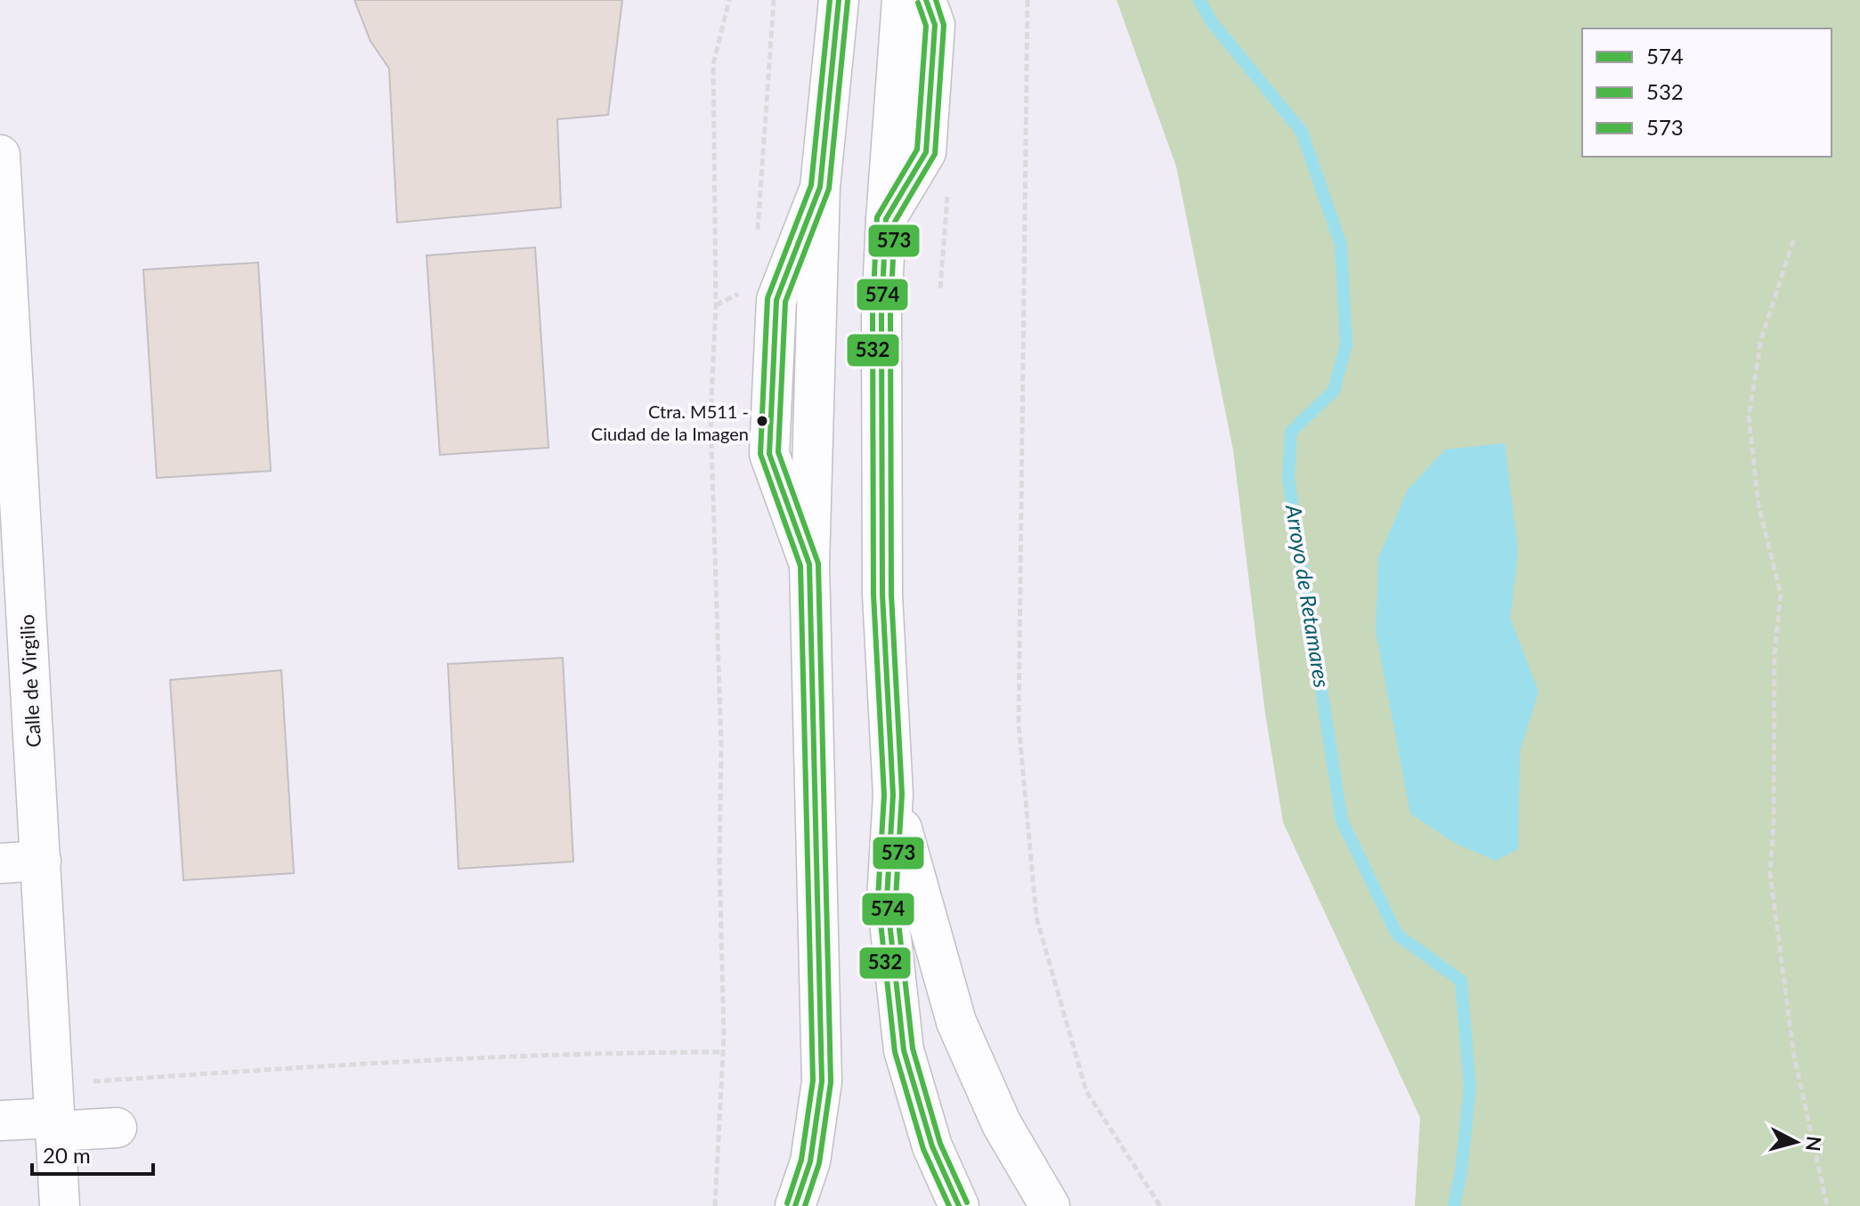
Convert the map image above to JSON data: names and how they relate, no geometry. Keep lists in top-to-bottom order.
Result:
{
  "streets": {
    "main road": ["Calle de Virgilio"]
  },
  "water": ["Arroyo de Retamares"],
  "places": ["Ctra. M511 - Ciudad de la Imagen"],
  "lines": ["transit line 574", "transit line 573", "transit line 532"],
  "legend": ["574", "532", "573"],
  "scale_bar": "20 m",
  "north": "right"
}
